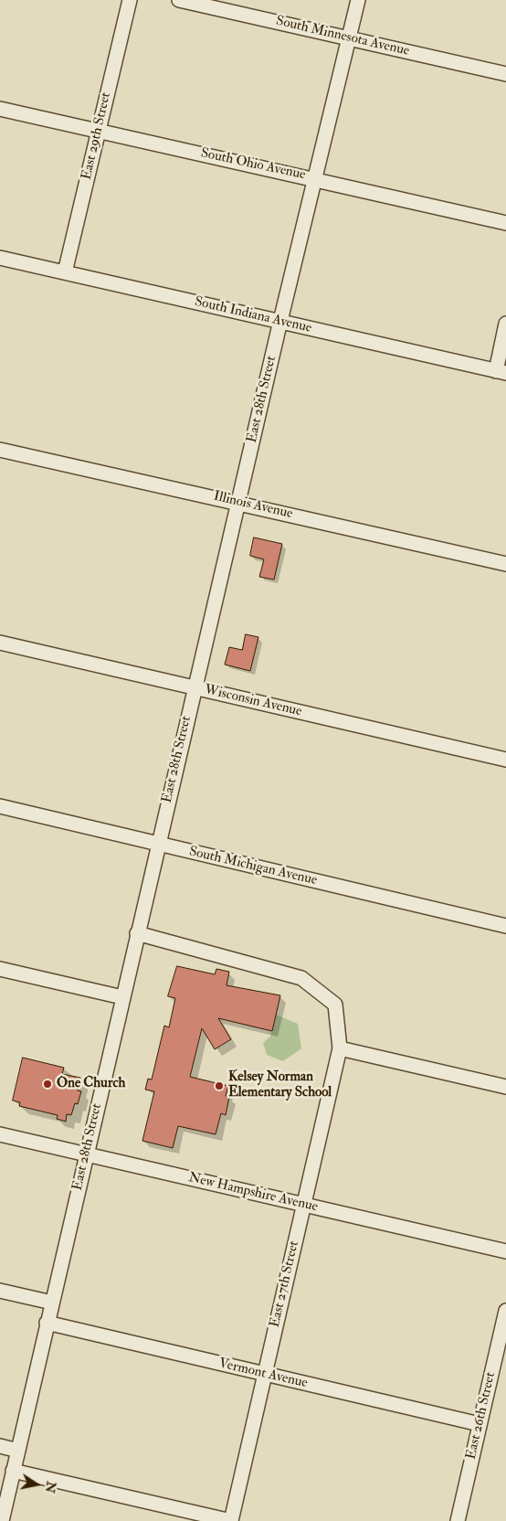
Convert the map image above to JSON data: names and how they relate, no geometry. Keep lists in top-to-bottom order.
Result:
{
  "streets": {
    "street": [
      "South Minnesota Avenue",
      "East 29th Street",
      "South Ohio Avenue",
      "South Indiana Avenue",
      "East 28th Street",
      "Illinois Avenue",
      "Wisconsin Avenue",
      "South Michigan Avenue",
      "New Hampshire Avenue",
      "East 27th Street",
      "Vermont Avenue",
      "East 26th Street"
    ]
  },
  "crossings": [
    ["South Minnesota Avenue", "East 28th Street"],
    ["East 29th Street", "South Ohio Avenue"],
    ["East 29th Street", "South Indiana Avenue"],
    ["South Ohio Avenue", "East 28th Street"],
    ["South Indiana Avenue", "East 28th Street"],
    ["East 28th Street", "Illinois Avenue"],
    ["East 28th Street", "Wisconsin Avenue"],
    ["East 28th Street", "South Michigan Avenue"],
    ["East 28th Street", "New Hampshire Avenue"],
    ["East 28th Street", "East 27th Street"],
    ["East 28th Street", "Vermont Avenue"],
    ["New Hampshire Avenue", "East 27th Street"],
    ["East 27th Street", "Vermont Avenue"],
    ["Vermont Avenue", "East 26th Street"]
  ],
  "places": ["One Church", "Kelsey Norman Elementary School"],
  "north": "right"
}
